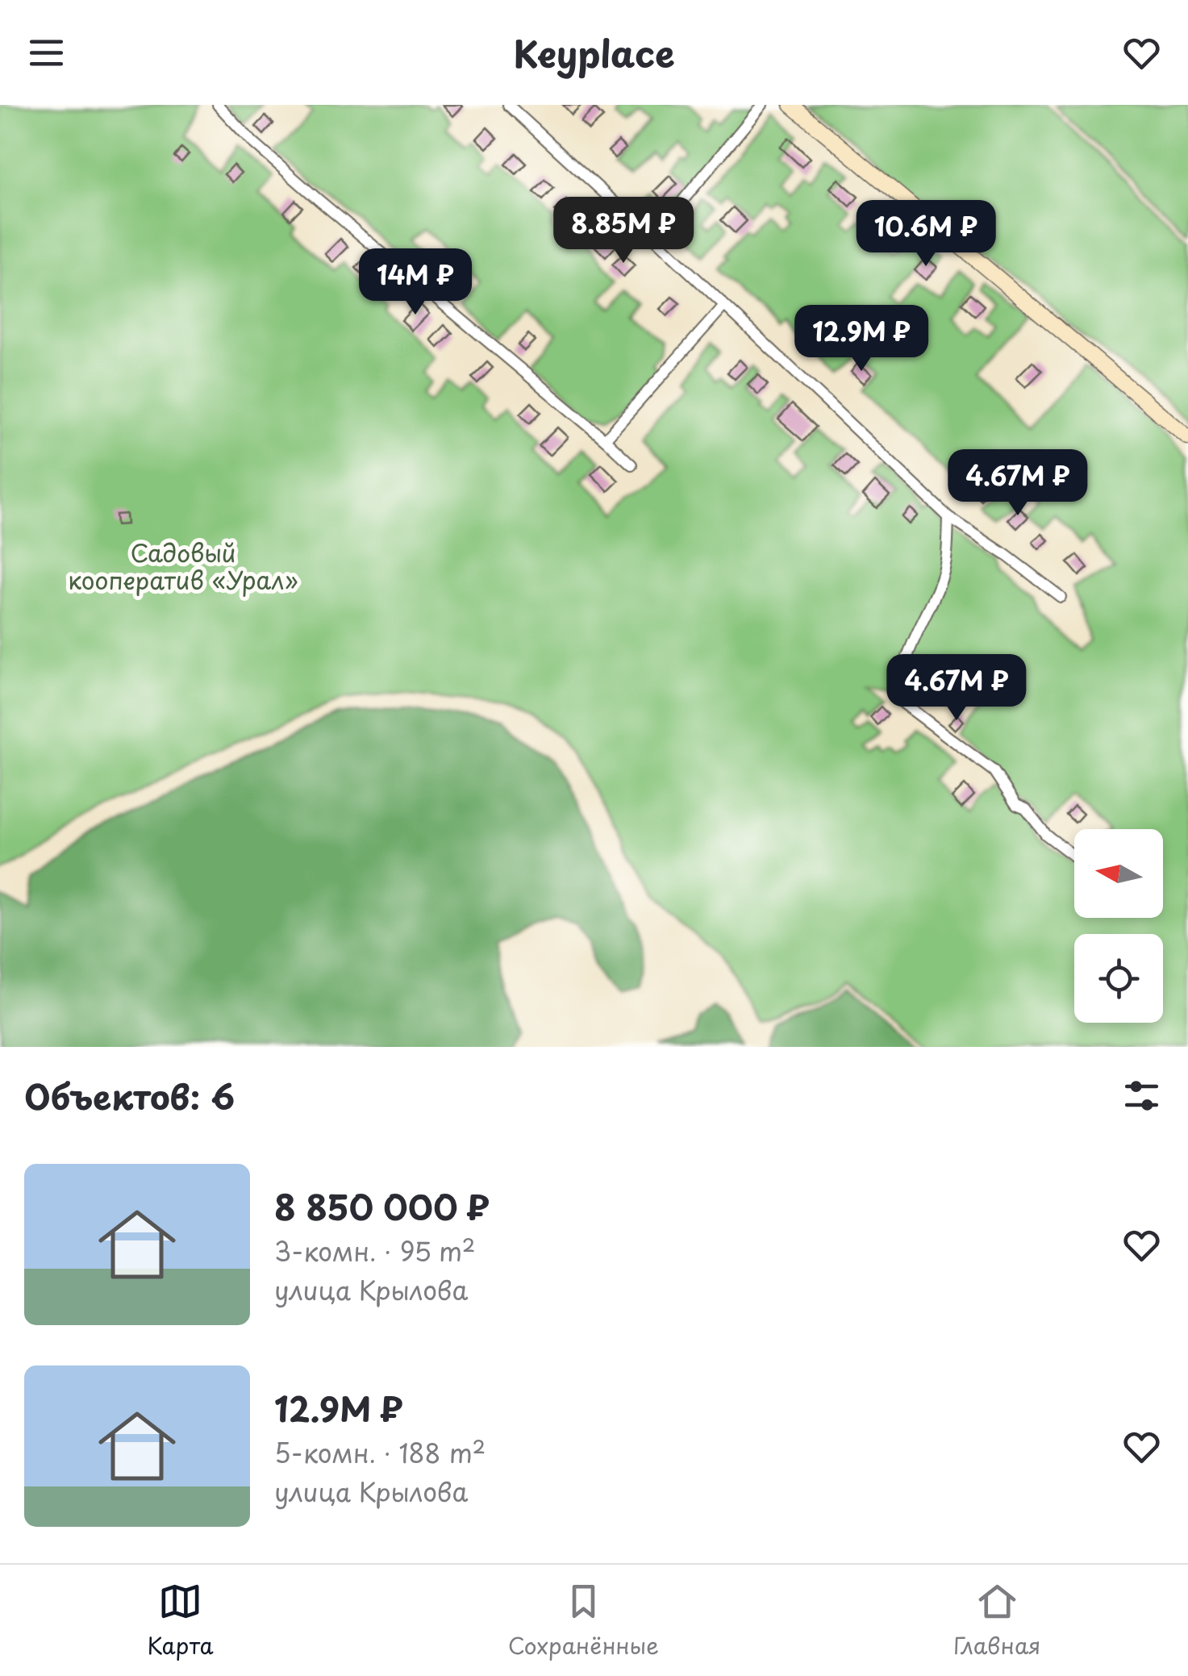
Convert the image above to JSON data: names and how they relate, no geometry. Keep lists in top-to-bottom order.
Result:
{
  "parks": ["Садовый кооператив «Урал»"],
  "north": "left",
  "page": {
    "header": "Keyplace",
    "price": [
      "8.85M ₽",
      "10.6M ₽",
      "14M ₽",
      "12.9M ₽",
      "4.67M ₽",
      "4.67M ₽"
    ],
    "heading": "Объектов: 6",
    "list": [
      {
        "name": "8 850 000 ₽",
        "note": "3-комн. · 95 m² · улица Крылова"
      },
      {
        "name": "12.9M ₽",
        "note": "5-комн. · 188 m² · улица Крылова"
      }
    ],
    "tabs": ["Карта", "Сохранённые", "Главная"]
  }
}
